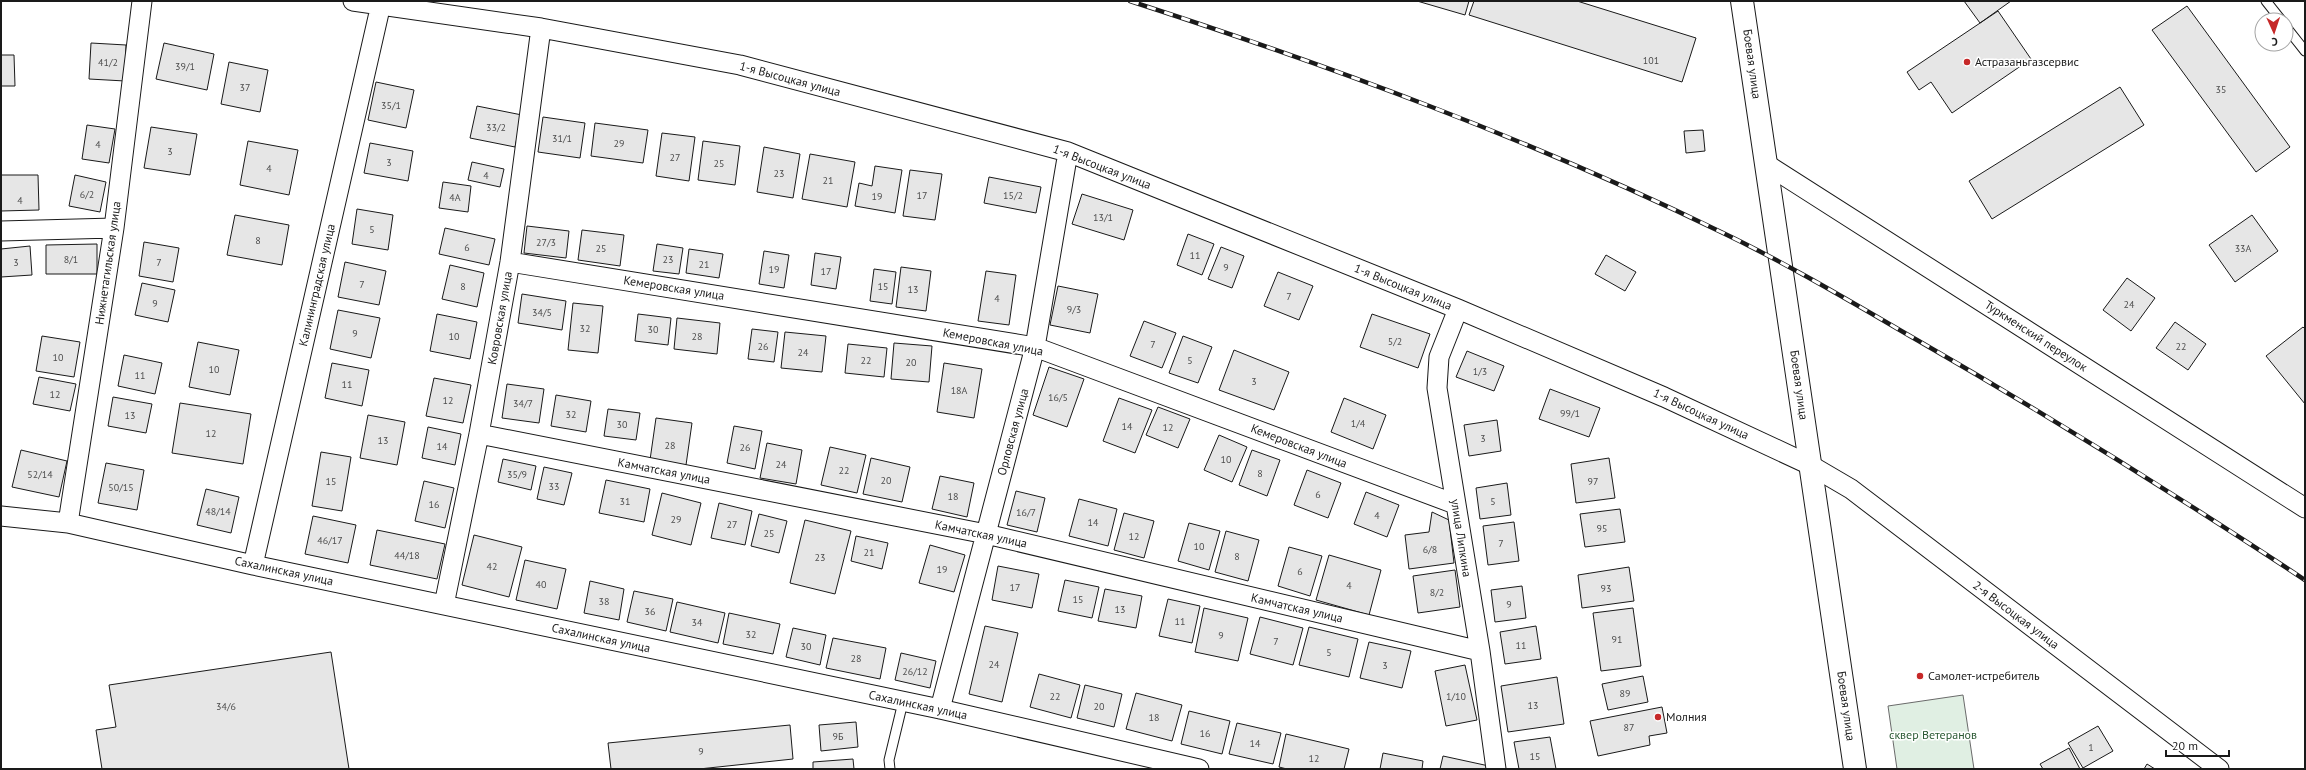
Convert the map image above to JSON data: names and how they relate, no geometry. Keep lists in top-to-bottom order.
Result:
{
  "streets": {
    "main road": ["Боевая улица"],
    "street": [
      "1-я Высоцкая улица",
      "Нижнетагильская улица",
      "Калининградская улица",
      "Кемеровская улица",
      "Ковровская улица",
      "Туркменский переулок",
      "Орловская улица",
      "Камчатская улица",
      "улица Липкина",
      "Сахалинская улица",
      "2-я Высоцкая улица"
    ]
  },
  "crossings": [
    ["Боевая улица", "1-я Высоцкая улица"],
    ["Боевая улица", "Туркменский переулок"],
    ["Боевая улица", "2-я Высоцкая улица"],
    ["1-я Высоцкая улица", "Калининградская улица"],
    ["1-я Высоцкая улица", "Ковровская улица"],
    ["1-я Высоцкая улица", "Орловская улица"],
    ["1-я Высоцкая улица", "улица Липкина"],
    ["1-я Высоцкая улица", "2-я Высоцкая улица"],
    ["Нижнетагильская улица", "Сахалинская улица"],
    ["Калининградская улица", "Сахалинская улица"],
    ["Кемеровская улица", "Ковровская улица"],
    ["Кемеровская улица", "Орловская улица"],
    ["Кемеровская улица", "улица Липкина"],
    ["Ковровская улица", "Камчатская улица"],
    ["Ковровская улица", "Сахалинская улица"],
    ["Орловская улица", "Камчатская улица"],
    ["Орловская улица", "Сахалинская улица"],
    ["Камчатская улица", "улица Липкина"]
  ],
  "parks": ["сквер Ветеранов"],
  "places": ["Астразаньгазсервис", "Самолет-истребитель", "Молния"],
  "house_numbers": [
    "101",
    "41/2",
    "39/1",
    "37",
    "35",
    "35/1",
    "33/2",
    "31/1",
    "29",
    "4",
    "3",
    "27",
    "3",
    "25",
    "4",
    "23",
    "4",
    "21",
    "6/2",
    "17",
    "15/2",
    "19",
    "4А",
    "4",
    "13/1",
    "5",
    "8",
    "27/3",
    "6",
    "25",
    "33А",
    "11",
    "8/1",
    "23",
    "3",
    "7",
    "21",
    "9",
    "19",
    "17",
    "7",
    "8",
    "15",
    "13",
    "7",
    "4",
    "9",
    "24",
    "9/3",
    "34/5",
    "32",
    "30",
    "9",
    "10",
    "28",
    "5/2",
    "7",
    "26",
    "22",
    "24",
    "10",
    "22",
    "5",
    "20",
    "10",
    "1/3",
    "11",
    "3",
    "11",
    "18А",
    "12",
    "16/5",
    "12",
    "34/7",
    "99/1",
    "32",
    "13",
    "1/4",
    "30",
    "14",
    "12",
    "12",
    "3",
    "13",
    "28",
    "14",
    "26",
    "10",
    "24",
    "22",
    "8",
    "52/14",
    "35/9",
    "20",
    "15",
    "97",
    "33",
    "50/15",
    "6",
    "18",
    "31",
    "5",
    "16",
    "48/14",
    "16/7",
    "4",
    "29",
    "14",
    "27",
    "95",
    "25",
    "12",
    "46/17",
    "7",
    "10",
    "6/8",
    "21",
    "44/18",
    "8",
    "23",
    "42",
    "19",
    "6",
    "40",
    "4",
    "17",
    "93",
    "8/2",
    "15",
    "38",
    "9",
    "13",
    "36",
    "11",
    "34",
    "32",
    "9",
    "91",
    "7",
    "11",
    "30",
    "5",
    "28",
    "24",
    "3",
    "26/12",
    "89",
    "22",
    "1/10",
    "13",
    "34/6",
    "20",
    "18",
    "87",
    "16",
    "9Б",
    "14",
    "1",
    "9",
    "15",
    "12"
  ],
  "scale_bar": "20 m",
  "north": "bottom"
}
